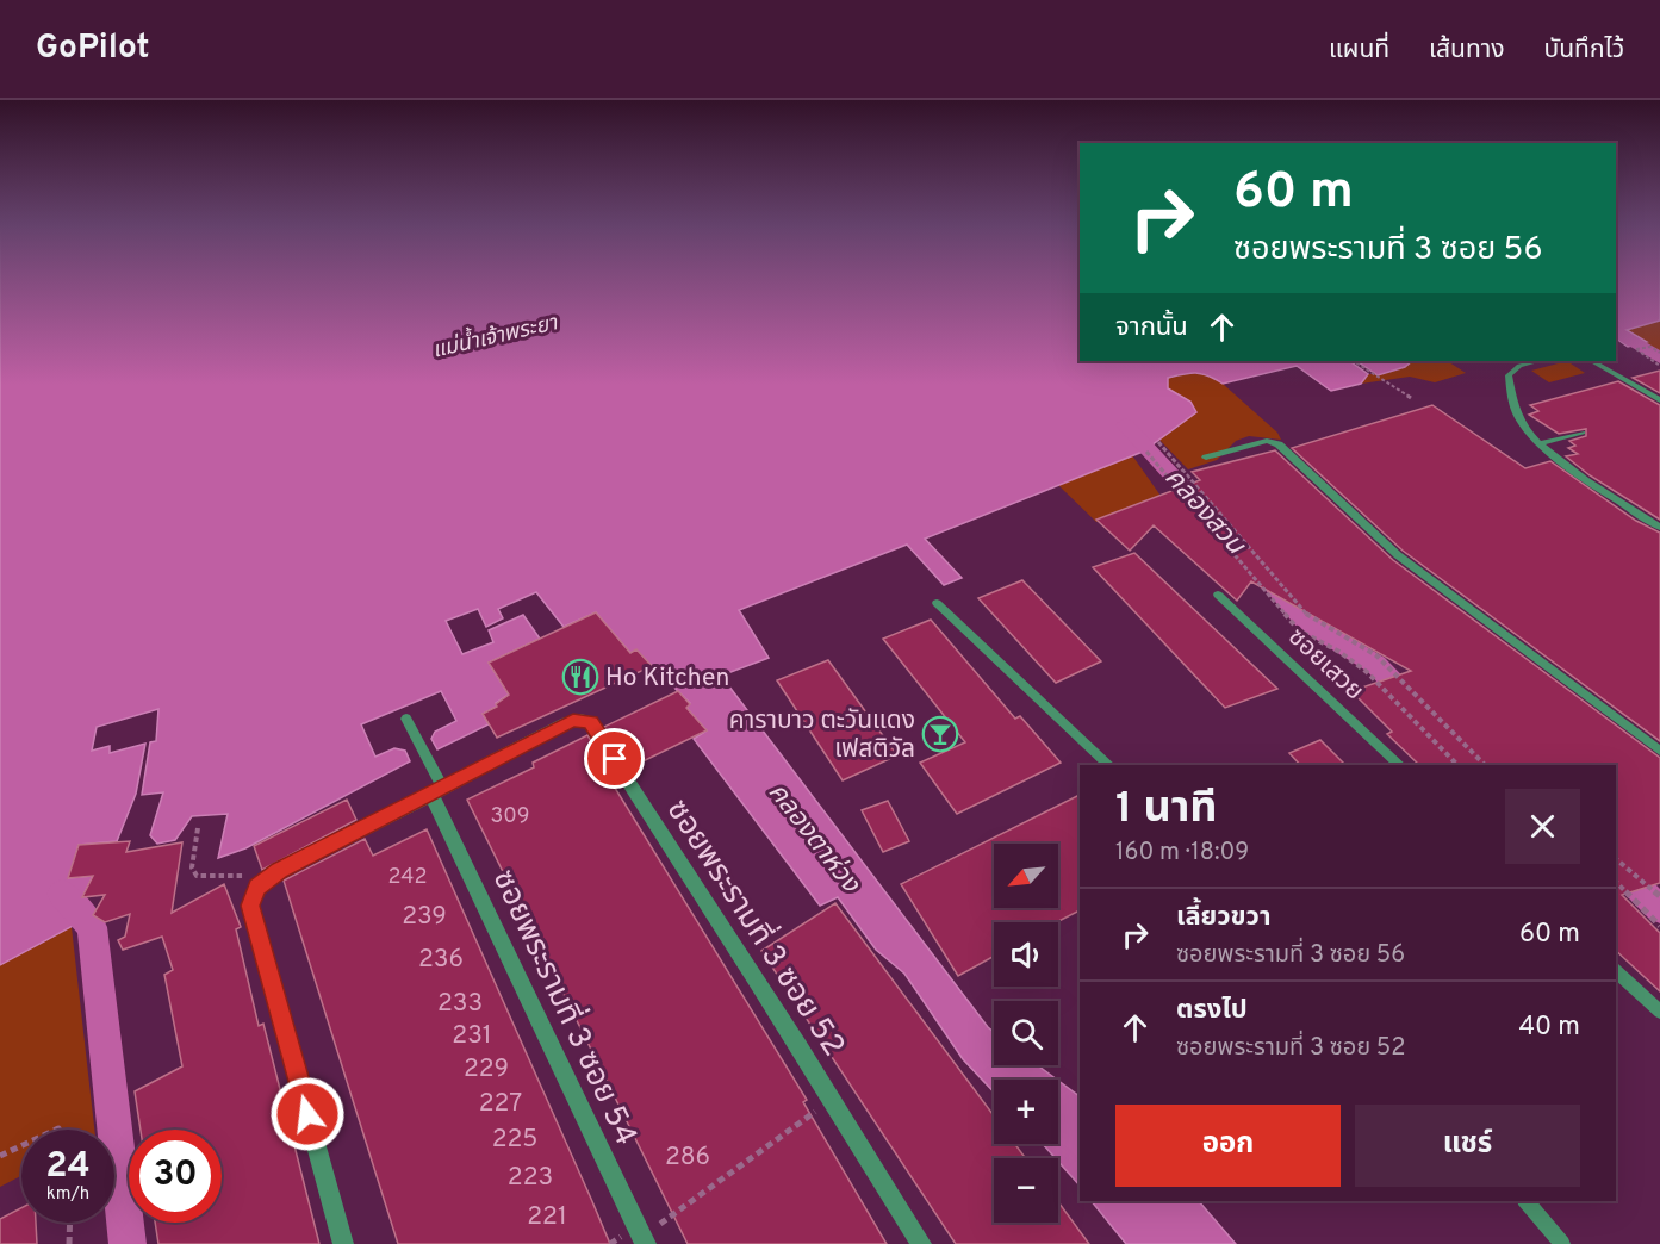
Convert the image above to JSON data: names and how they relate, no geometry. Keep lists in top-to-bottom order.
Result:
{
  "streets": {
    "street": ["ซอยพระรามที่ 3 ซอย 52", "ซอยพระรามที่ 3 ซอย 54"],
    "lane": ["ซอยเสวย"]
  },
  "crossings": [
    ["ซอยพระรามที่ 3 ซอย 52", "ซอยพระรามที่ 3 ซอย 54"]
  ],
  "water": ["แม่น้ำเจ้าพระยา", "คลองสวน", "คลองตาห่วง"],
  "places": {
    "restaurant": ["Ho Kitchen"],
    "bar": ["คาราบาว ตะวันแดง เฟสติวัล"]
  },
  "house_numbers": [
    "309",
    "242",
    "239",
    "236",
    "233",
    "231",
    "229",
    "227",
    "225",
    "286",
    "223",
    "221"
  ],
  "north": "bottom left",
  "page": {
    "header": "GoPilot",
    "nav": ["แผนที่", "เส้นทาง", "บันทึกไว้"],
    "turn": ["60 m", "ซอยพระรามที่ 3 ซอย 56"],
    "then": "จากนั้น",
    "heading": ["1 นาที", "160 m · 18:09"],
    "map_buttons": ["+", "−"],
    "list": [
      {
        "name": "เลี้ยวขวา",
        "note": "ซอยพระรามที่ 3 ซอย 56",
        "value": "60 m"
      },
      {
        "name": "ตรงไป",
        "note": "ซอยพระรามที่ 3 ซอย 52",
        "value": "40 m"
      }
    ],
    "buttons": ["ออก", "แชร์"],
    "speed": "24 km/h",
    "limit": "30"
  }
}
